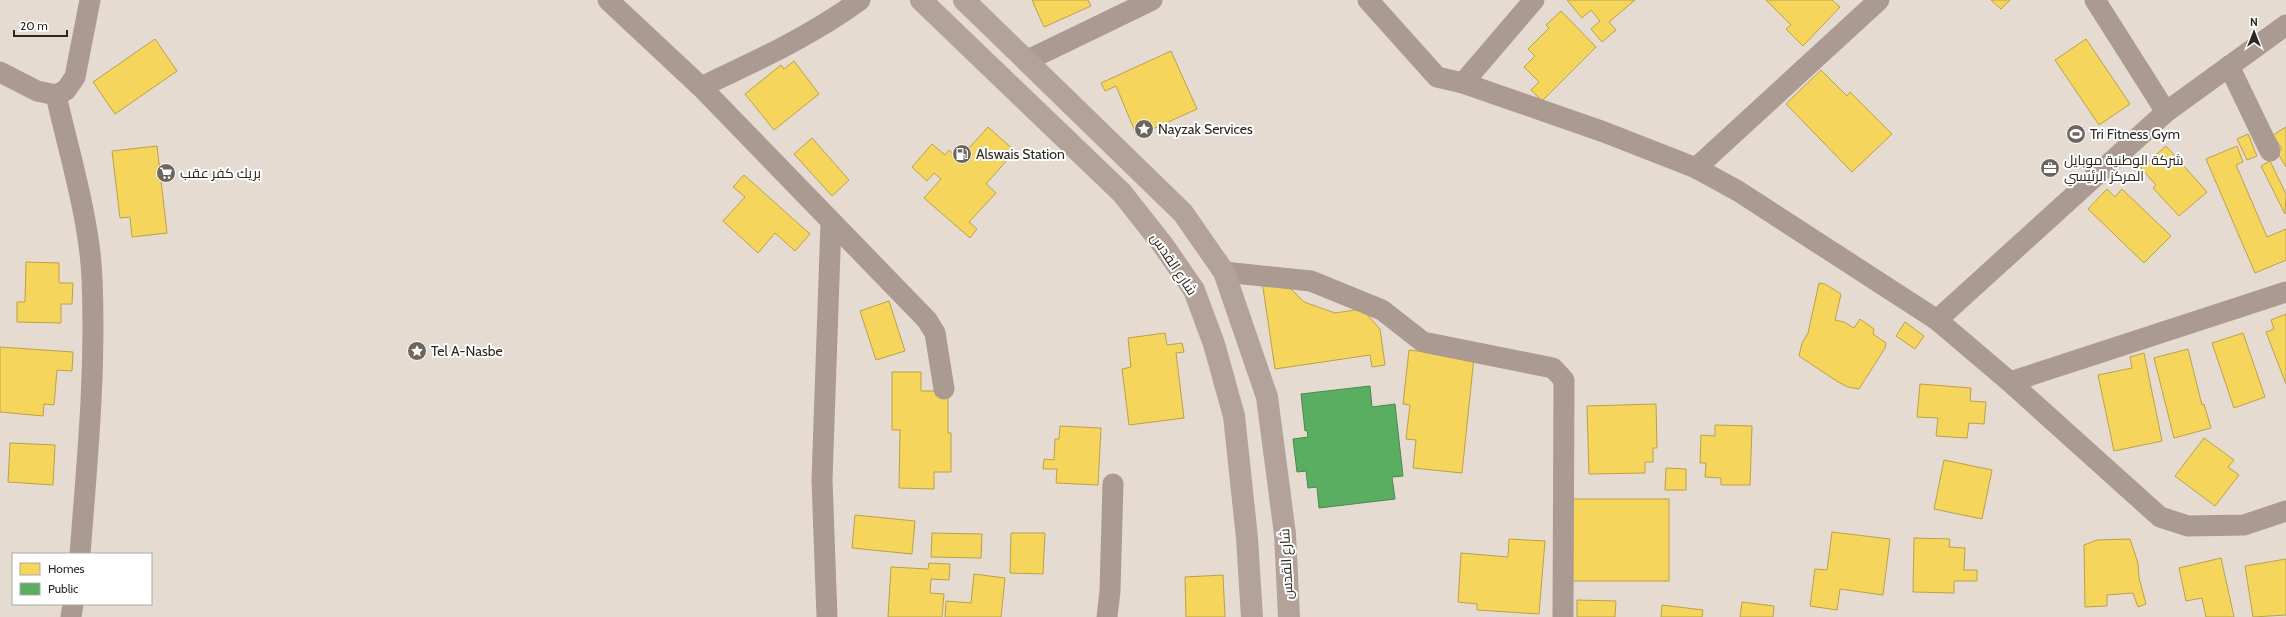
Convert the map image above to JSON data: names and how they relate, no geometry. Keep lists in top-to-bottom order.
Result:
{
  "streets": {
    "main road": ["شارع القدس"]
  },
  "places": {
    "place": ["Nayzak Services", "Tel A-Nasbe"],
    "sports": ["Tri Fitness Gym"],
    "fuel station": ["Alswais Station"],
    "office": ["شركة الوطنية موبايل المركز الرئيسي"],
    "supermarket": ["بريك كفر عقب"]
  },
  "legend": ["Homes", "Public"],
  "scale_bar": "20 m",
  "north": "top"
}
